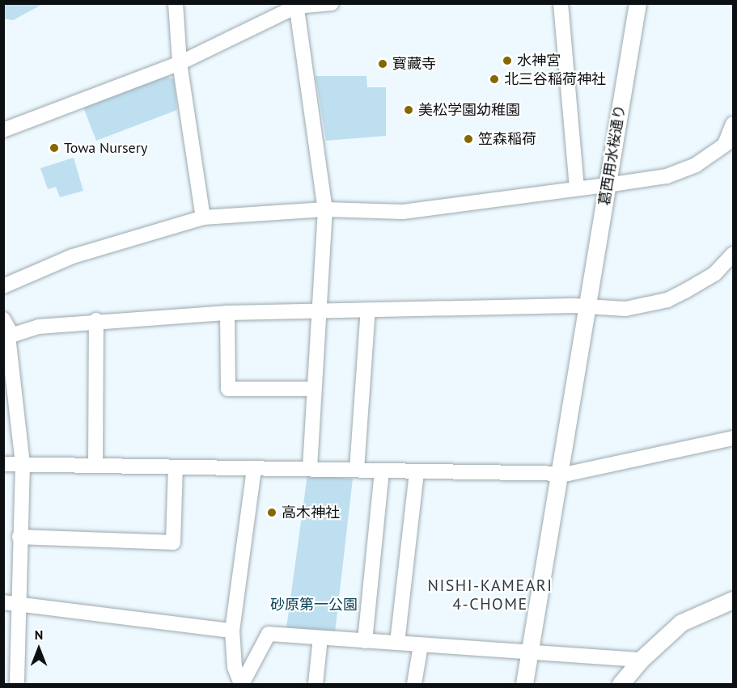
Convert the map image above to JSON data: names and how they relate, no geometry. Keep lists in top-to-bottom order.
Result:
{
  "streets": {
    "street": ["葛西用水桜通り"]
  },
  "districts": ["NISHI-KAMEARI 4-CHOME"],
  "parks": ["砂原第一公園"],
  "places": [
    "水神宮",
    "寳藏寺",
    "北三谷稲荷神社",
    "美松学園幼稚園",
    "笠森稲荷",
    "Towa Nursery",
    "高木神社"
  ],
  "north": "top"
}
